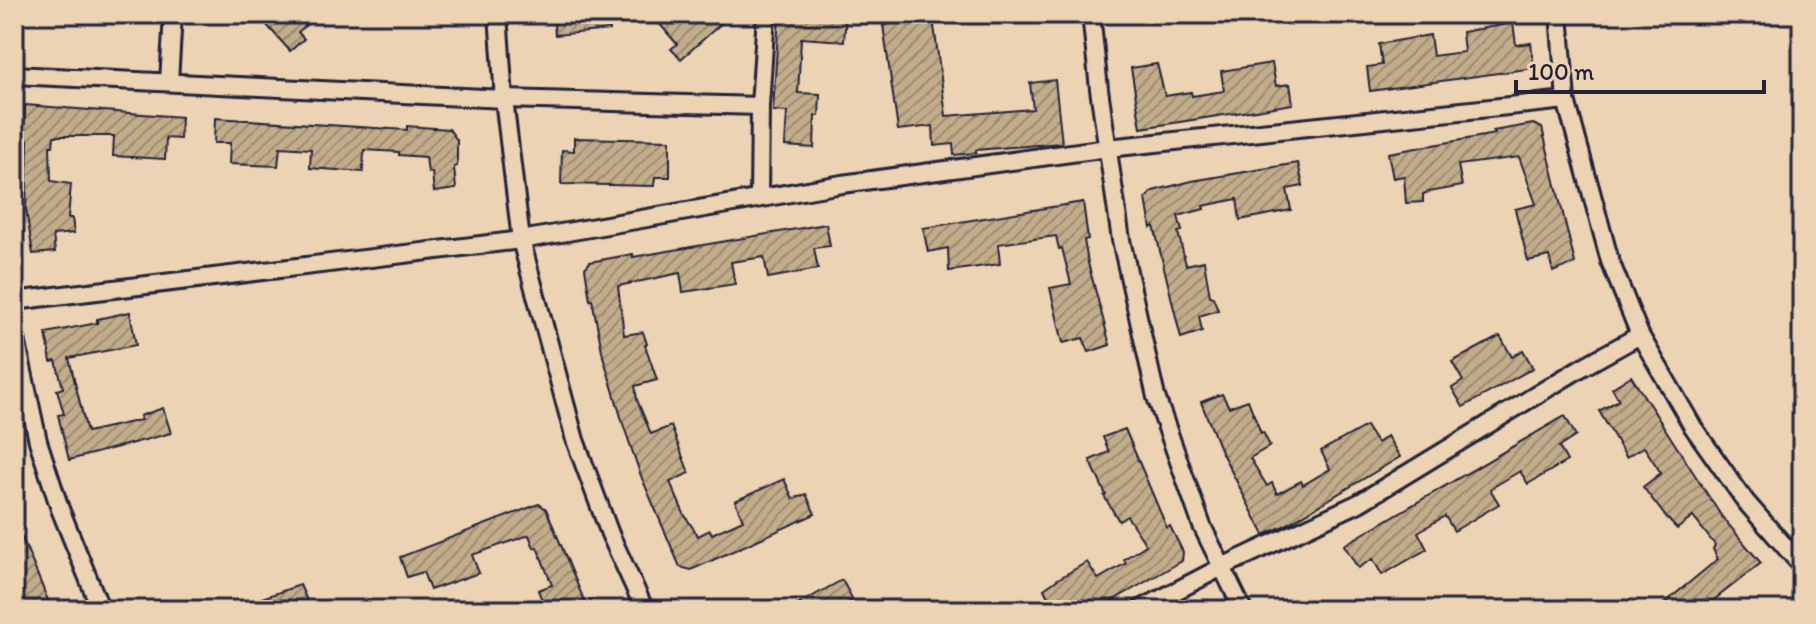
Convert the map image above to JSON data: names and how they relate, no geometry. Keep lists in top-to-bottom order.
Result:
{
  "scale_bar": "100 m"
}
